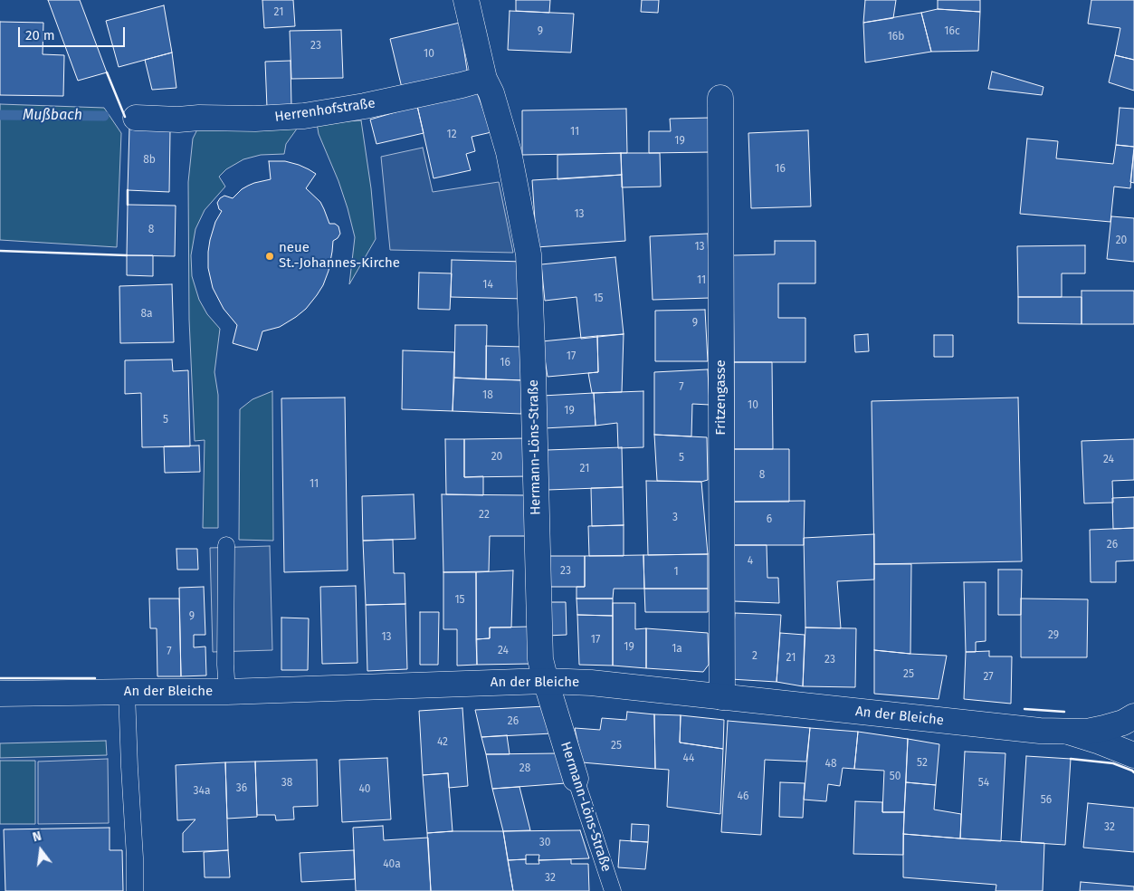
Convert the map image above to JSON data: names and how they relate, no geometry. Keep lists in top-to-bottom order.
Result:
{
  "streets": {
    "street": [
      "Herrenhofstraße",
      "Fritzengasse",
      "Hermann-Löns-Straße",
      "An der Bleiche"
    ]
  },
  "crossings": [
    ["Herrenhofstraße", "Hermann-Löns-Straße"],
    ["Fritzengasse", "An der Bleiche"],
    ["Hermann-Löns-Straße", "An der Bleiche"]
  ],
  "water": ["Mußbach"],
  "places": ["neue St.-Johannes-Kirche"],
  "house_numbers": [
    "21",
    "9",
    "16c",
    "16b",
    "23",
    "10",
    "11",
    "12",
    "19",
    "8b",
    "16",
    "13",
    "8",
    "20",
    "13",
    "11",
    "14",
    "15",
    "8a",
    "9",
    "17",
    "16",
    "7",
    "18",
    "10",
    "19",
    "5",
    "20",
    "5",
    "24",
    "21",
    "8",
    "11",
    "22",
    "3",
    "6",
    "26",
    "4",
    "23",
    "1",
    "15",
    "9",
    "29",
    "13",
    "17",
    "19",
    "1a",
    "24",
    "7",
    "2",
    "21",
    "23",
    "25",
    "27",
    "26",
    "42",
    "25",
    "44",
    "52",
    "48",
    "28",
    "50",
    "38",
    "54",
    "36",
    "40",
    "34a",
    "46",
    "56",
    "32",
    "30",
    "40a",
    "32"
  ],
  "scale_bar": "20 m",
  "north": "top"
}
